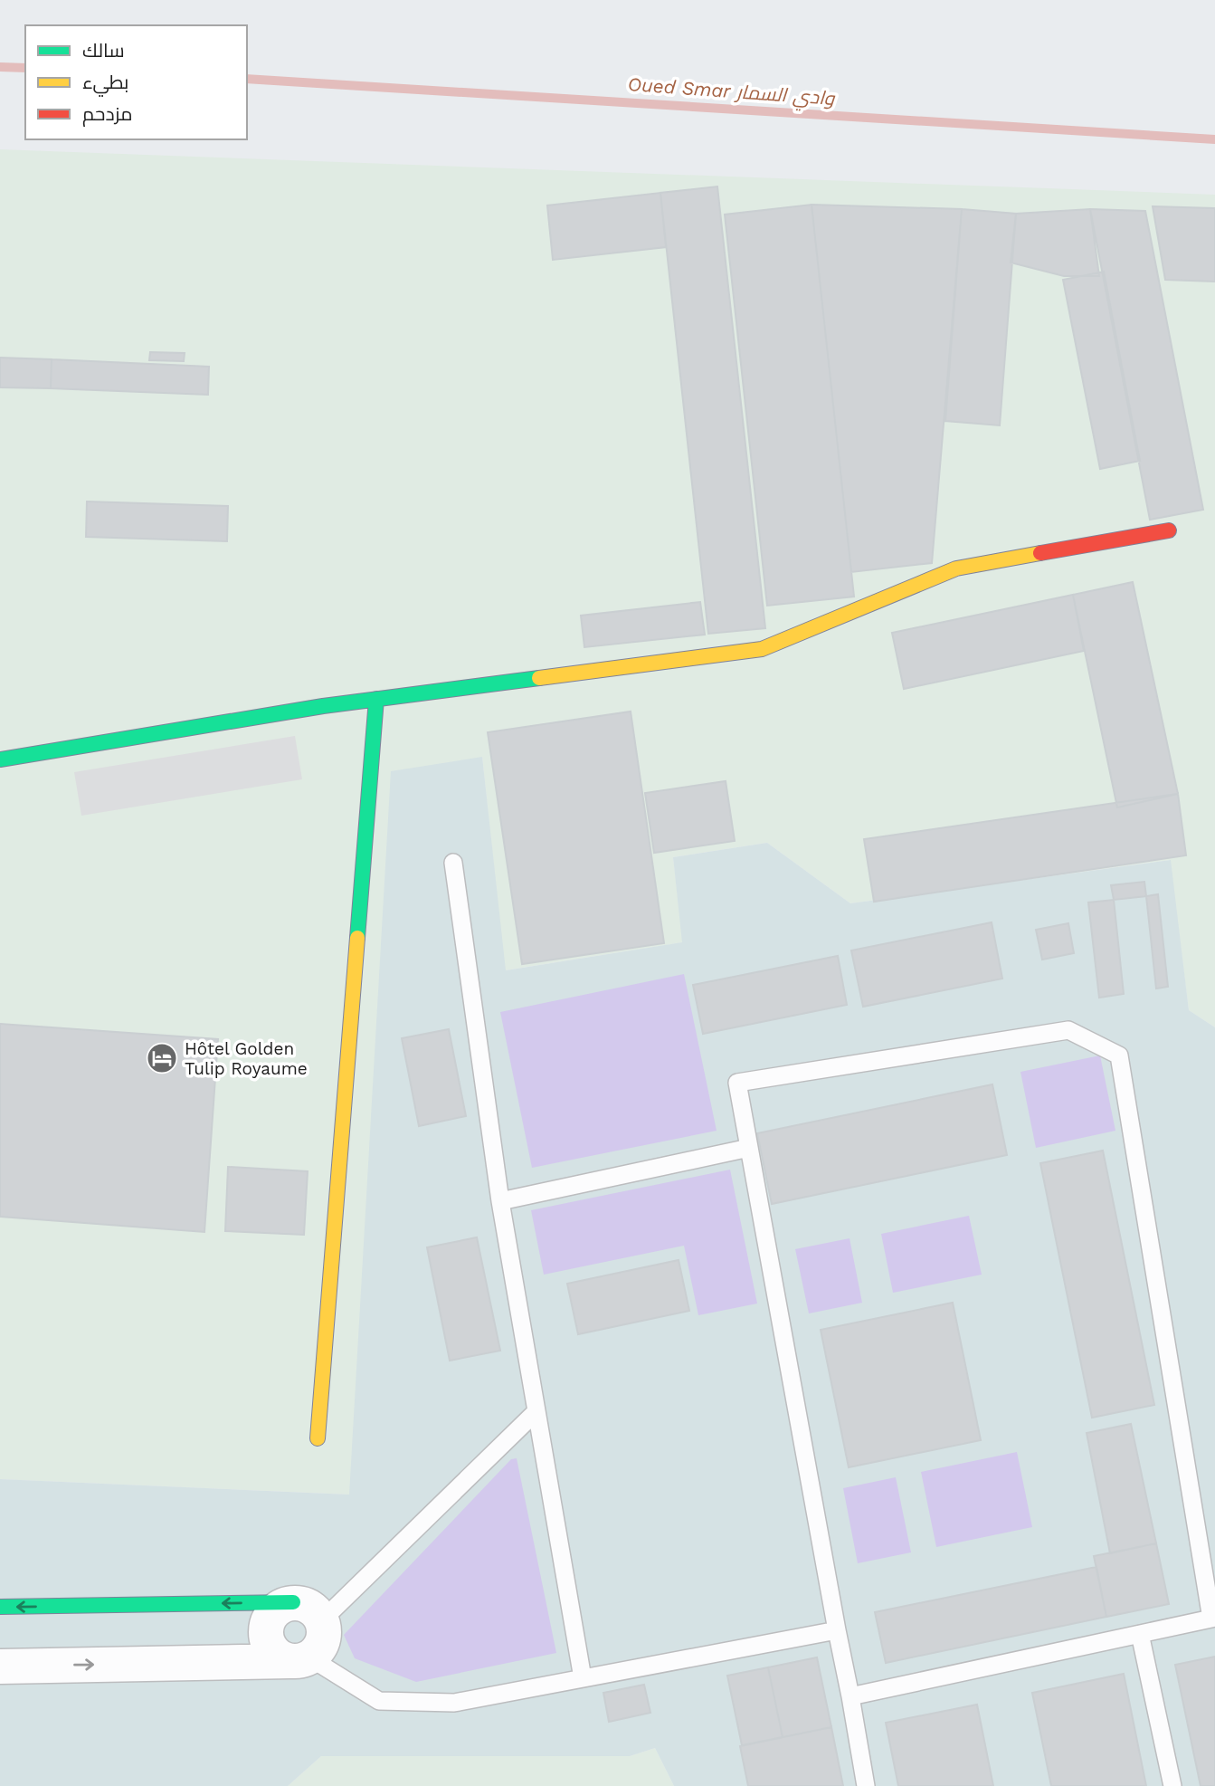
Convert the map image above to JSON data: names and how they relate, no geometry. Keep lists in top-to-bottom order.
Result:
{
  "water": ["Oued Smar وادي السمار"],
  "places": {
    "hotel": ["Hôtel Golden Tulip Royaume"]
  },
  "legend": ["سالك", "بطيء", "مزدحم"]
}
